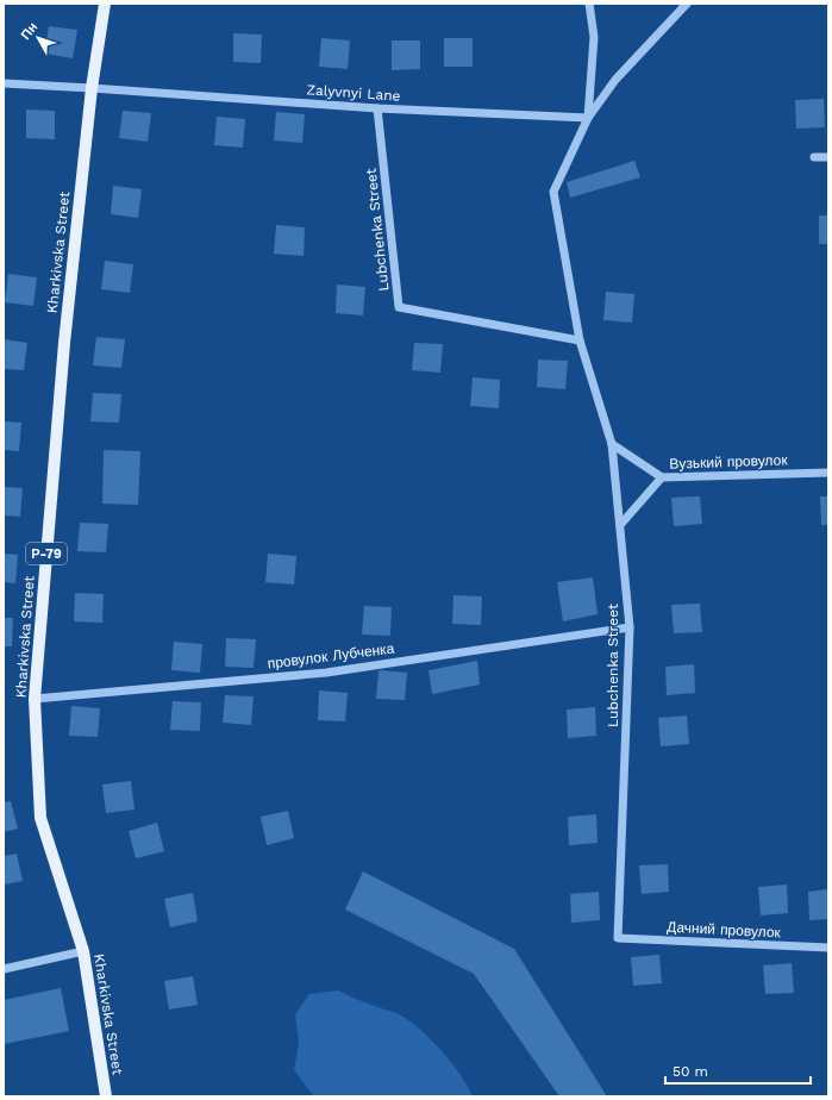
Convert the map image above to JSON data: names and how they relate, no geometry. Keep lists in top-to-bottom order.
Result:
{
  "streets": {
    "main road": ["Kharkivska Street", "Р-79"],
    "street": [
      "Zalyvnyi Lane",
      "Lubchenka Street",
      "Вузький провулок",
      "провулок Лубченка",
      "Дачний провулок"
    ]
  },
  "crossings": [
    ["Zalyvnyi Lane", "Lubchenka Street"],
    ["Zalyvnyi Lane", "Kharkivska Street"],
    ["Lubchenka Street", "Вузький провулок"],
    ["Lubchenka Street", "провулок Лубченка"],
    ["Lubchenka Street", "Дачний провулок"],
    ["Kharkivska Street", "провулок Лубченка"]
  ],
  "scale_bar": "50 m",
  "north": "top left"
}
